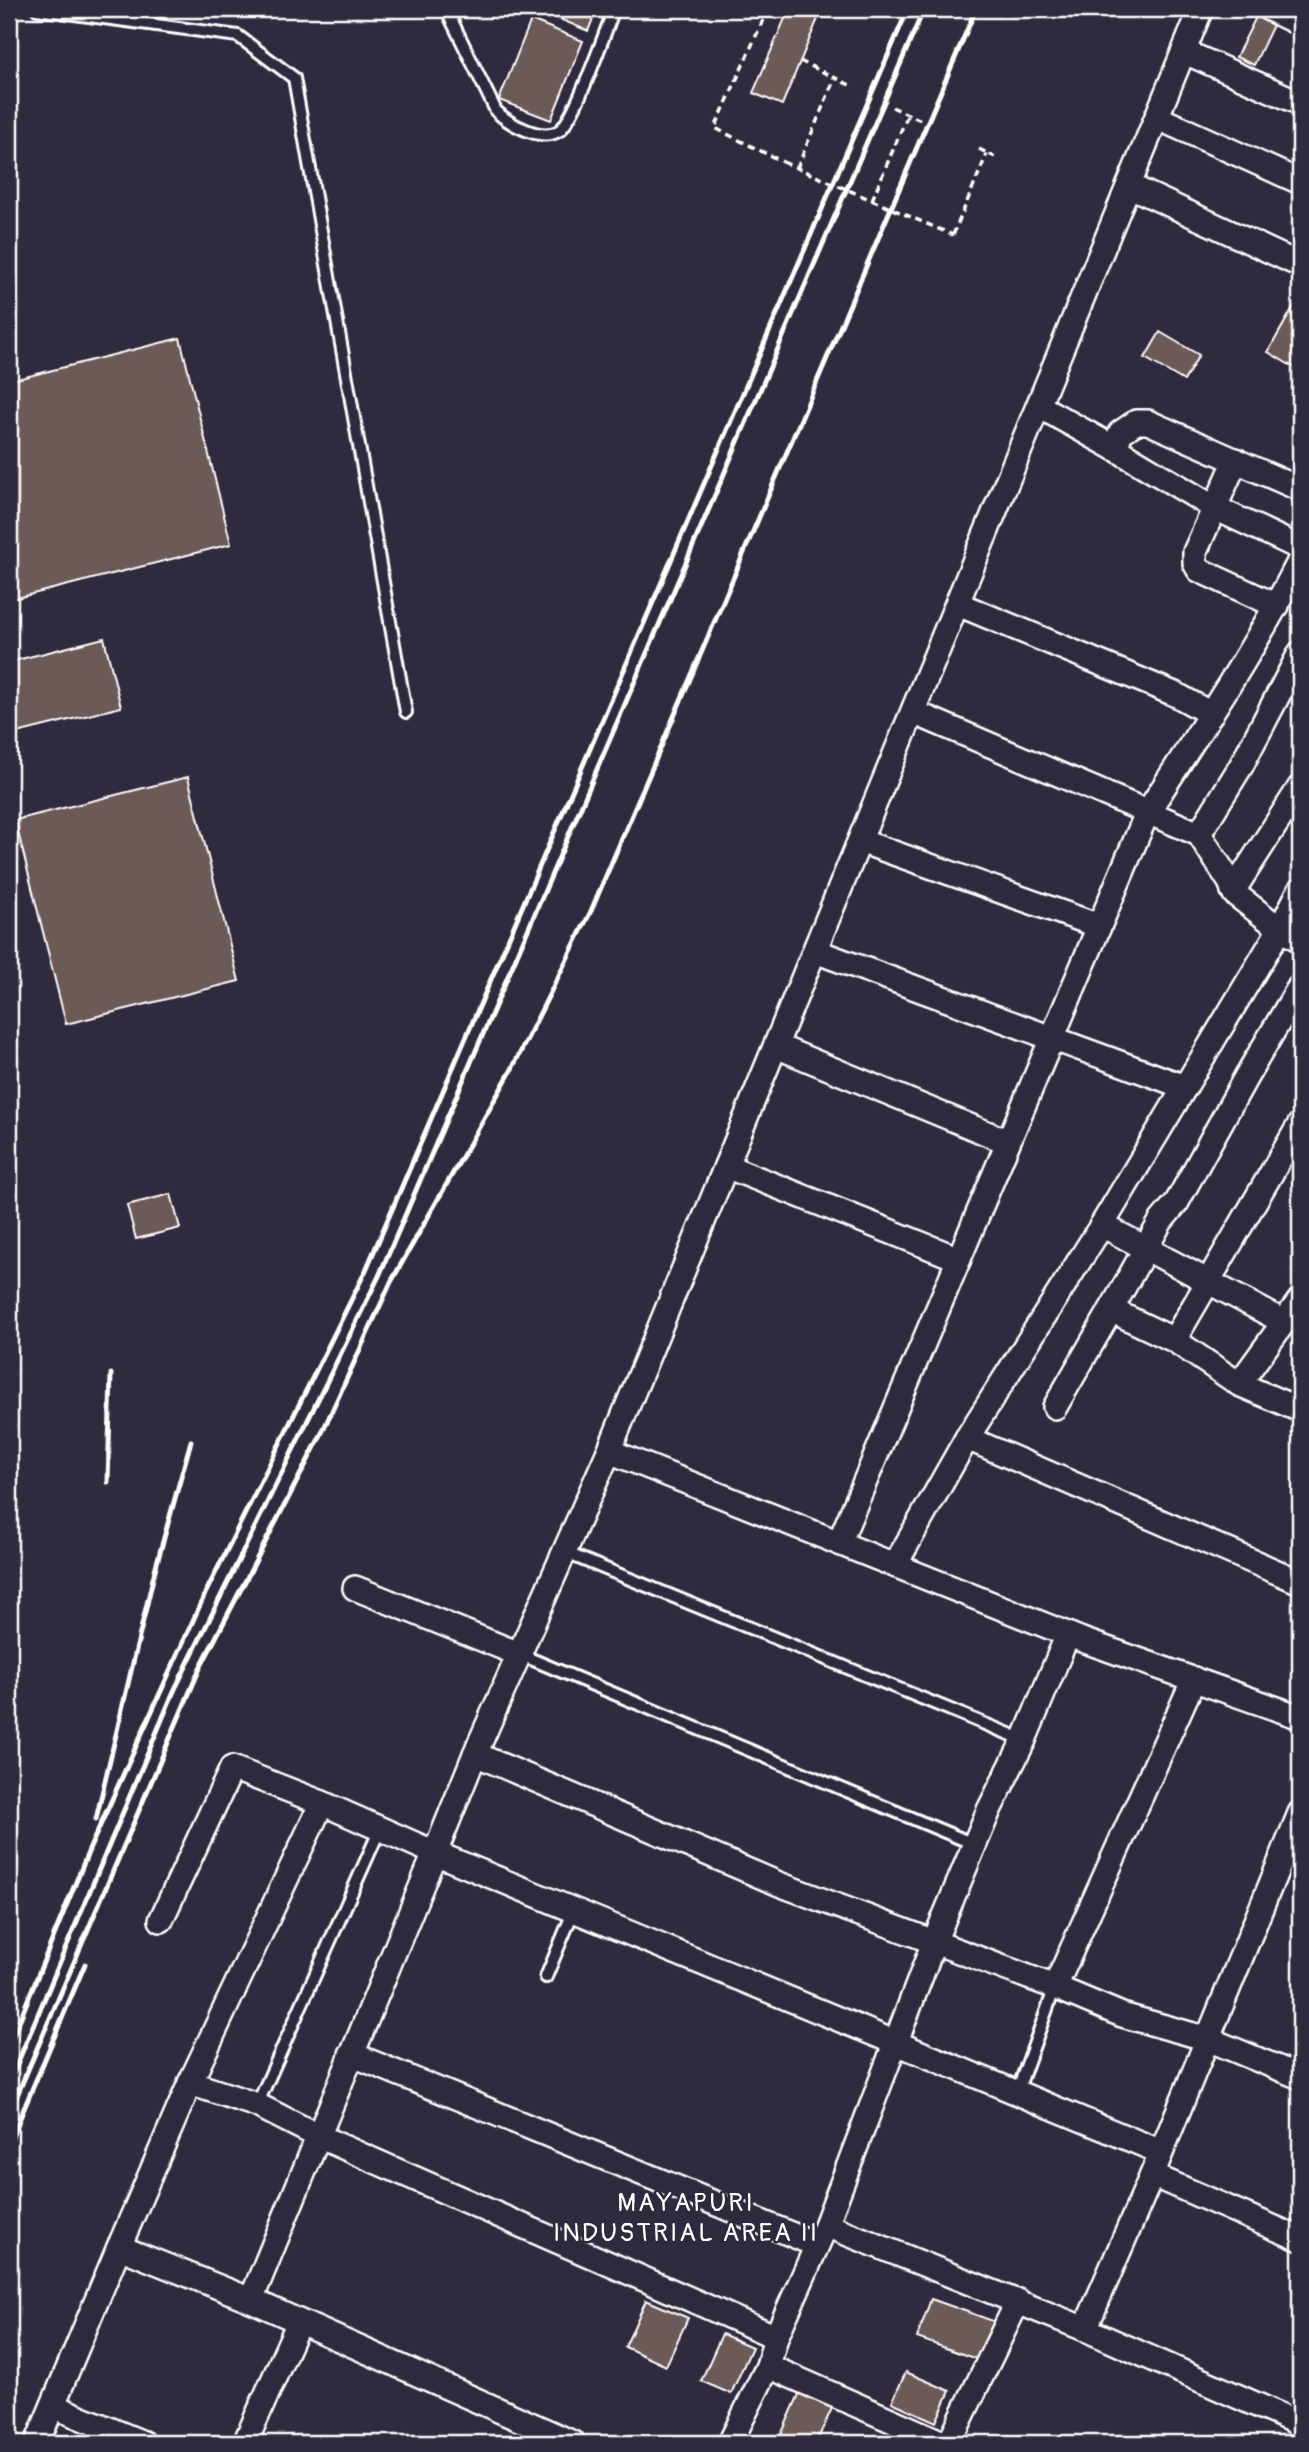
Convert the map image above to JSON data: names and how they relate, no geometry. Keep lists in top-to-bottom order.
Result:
{
  "districts": ["MAYAPURI INDUSTRIAL AREA II"]
}
